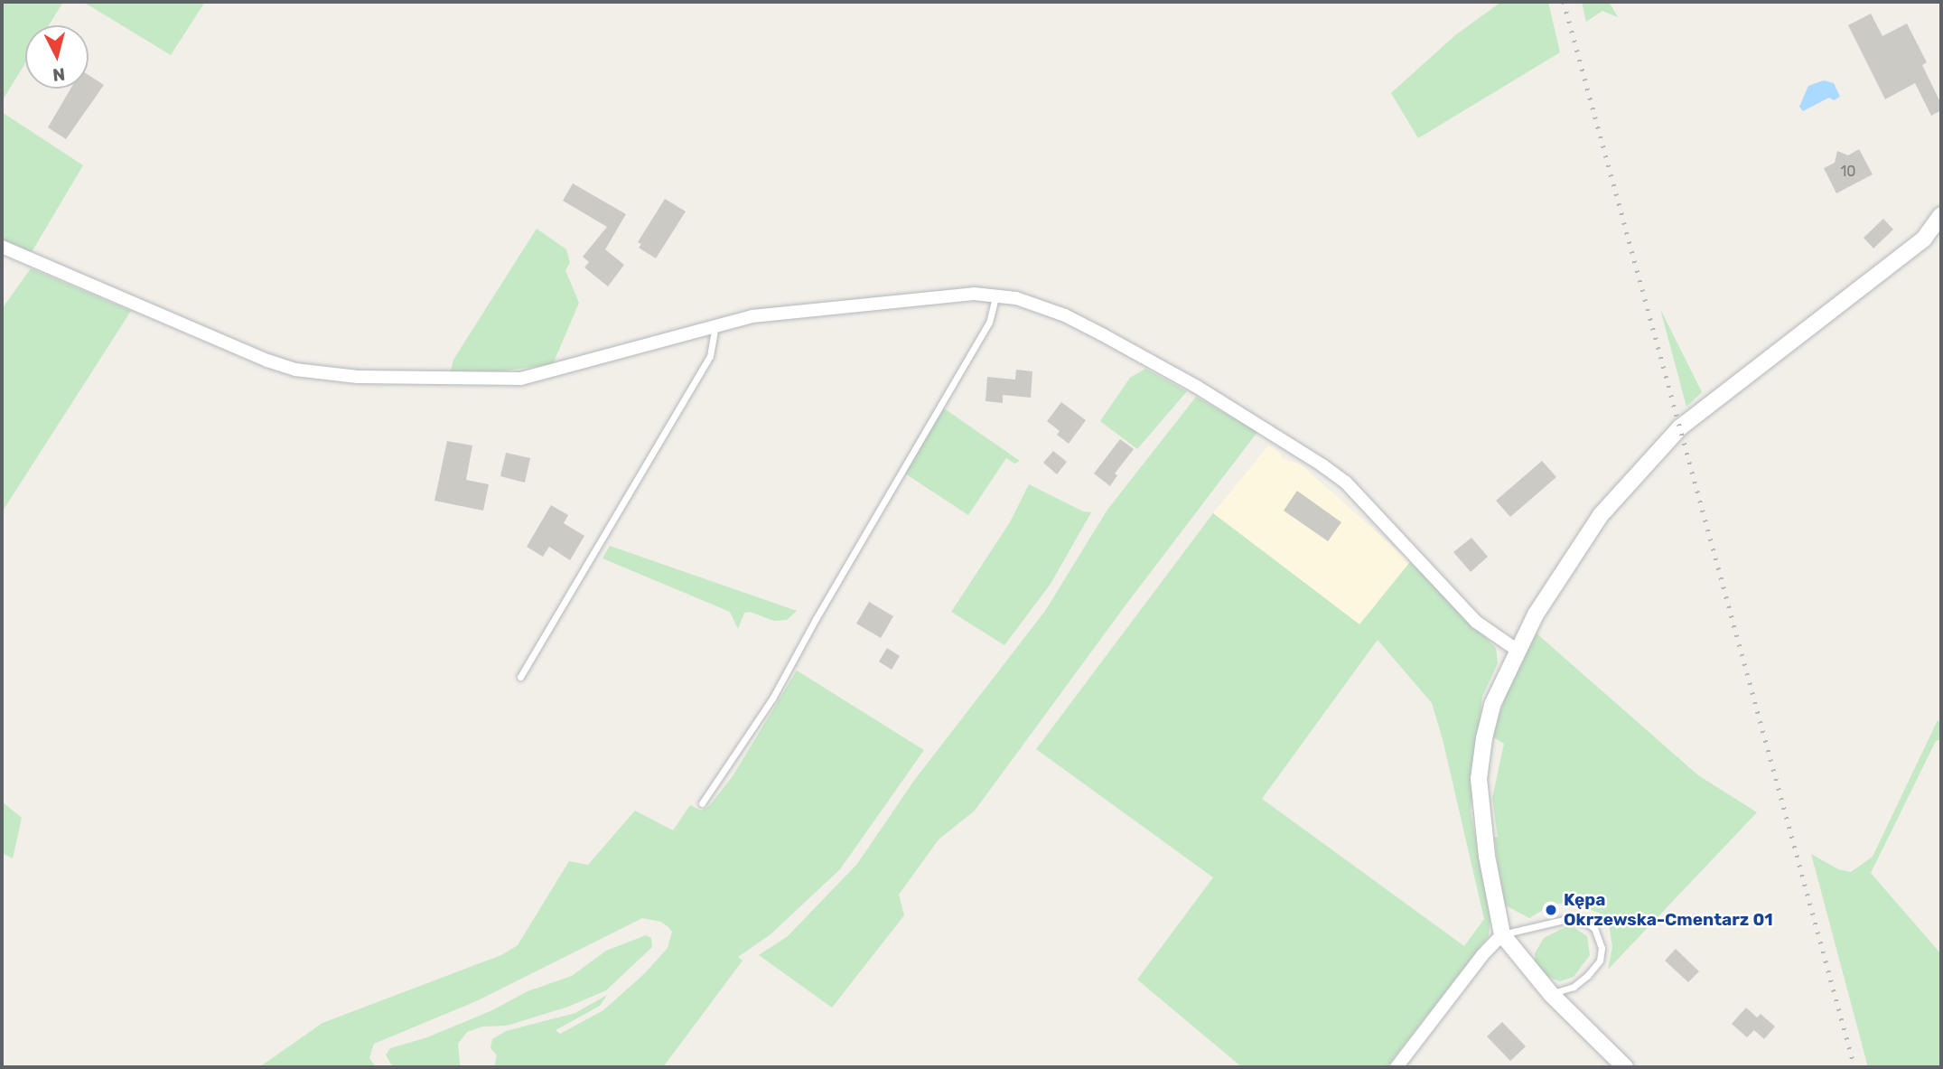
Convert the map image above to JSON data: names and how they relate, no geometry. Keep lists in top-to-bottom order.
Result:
{
  "places": ["Kępa Okrzewska-Cmentarz 01"],
  "house_numbers": ["10"],
  "north": "bottom"
}
